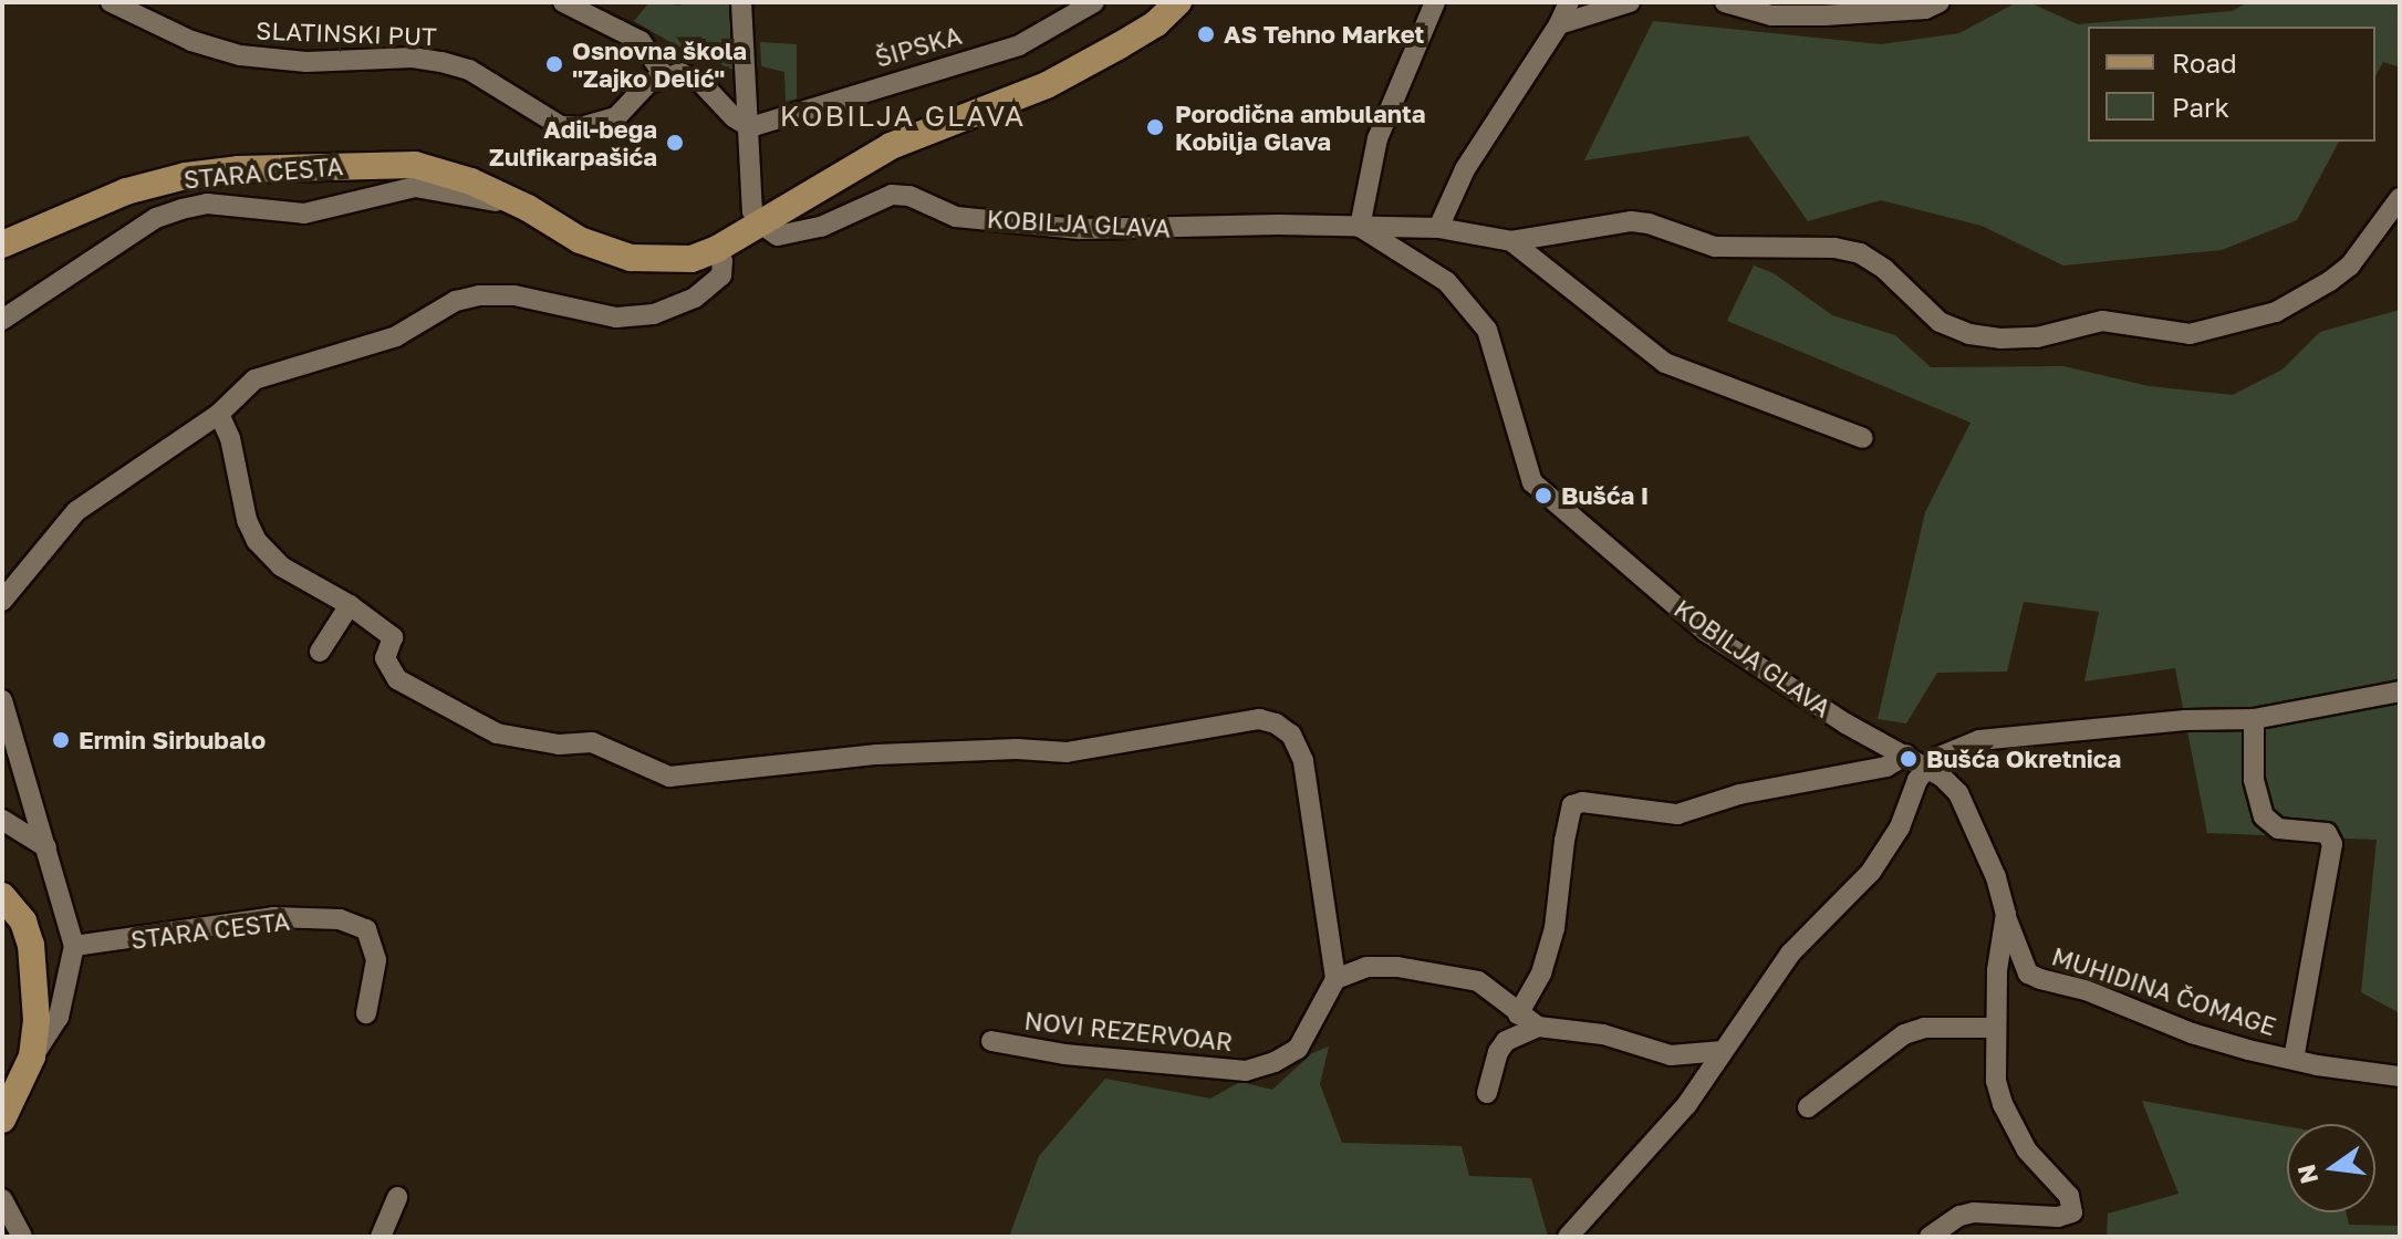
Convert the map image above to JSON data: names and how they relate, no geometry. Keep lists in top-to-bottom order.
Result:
{
  "streets": {
    "main road": ["STARA CESTA"],
    "street": [
      "SLATINSKI PUT",
      "ŠIPSKA",
      "KOBILJA GLAVA",
      "MUHIDINA ČOMAGE",
      "NOVI REZERVOAR"
    ]
  },
  "crossings": [
    ["STARA CESTA", "KOBILJA GLAVA"],
    ["KOBILJA GLAVA", "MUHIDINA ČOMAGE"]
  ],
  "districts": ["KOBILJA GLAVA"],
  "places": [
    "AS Tehno Market",
    "Osnovna škola \"Zajko Delić\"",
    "Porodična ambulanta Kobilja Glava",
    "Adil-bega Zulfikarpašića",
    "Bušća I",
    "Ermin Sirbubalo",
    "Bušća Okretnica"
  ],
  "legend": ["Road", "Park"],
  "north": "left"
}
